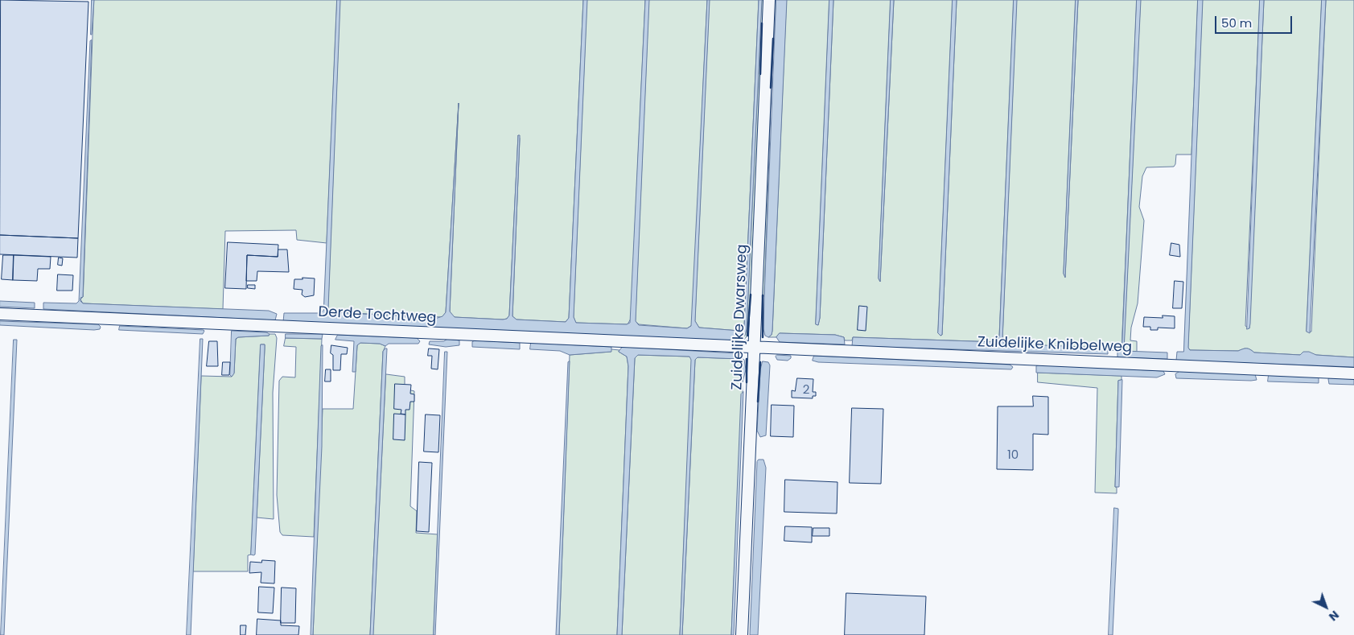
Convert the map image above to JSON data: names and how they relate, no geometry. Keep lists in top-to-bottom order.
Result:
{
  "streets": {
    "street": ["Derde Tochtweg", "Zuidelijke Dwarsweg", "Zuidelijke Knibbelweg"]
  },
  "crossings": [
    ["Derde Tochtweg", "Zuidelijke Dwarsweg"],
    ["Derde Tochtweg", "Zuidelijke Knibbelweg"],
    ["Zuidelijke Dwarsweg", "Zuidelijke Knibbelweg"]
  ],
  "house_numbers": ["2", "10"],
  "scale_bar": "50 m",
  "north": "bottom right"
}
